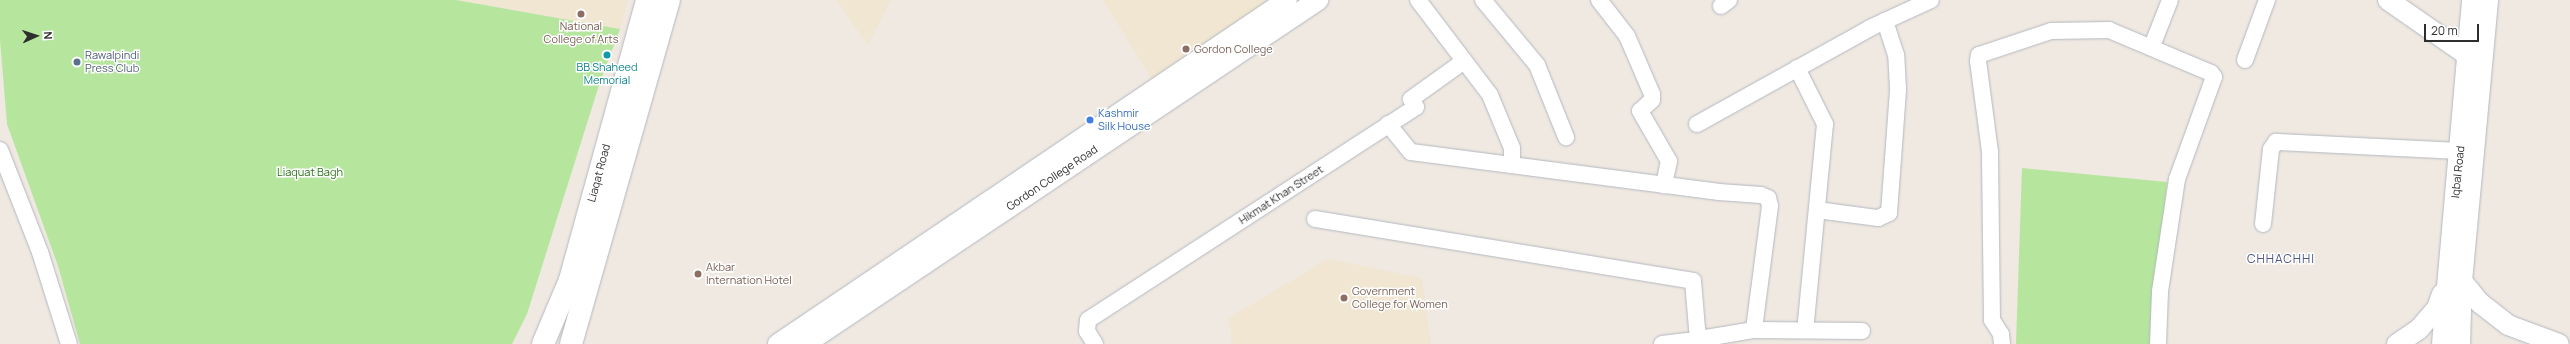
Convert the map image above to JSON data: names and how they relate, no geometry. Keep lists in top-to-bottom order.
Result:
{
  "streets": {
    "main road": ["Liaqat Road"],
    "street": ["Iqbal Road", "Gordon College Road", "Hikmat Khan Street"]
  },
  "districts": ["CHHACHHI"],
  "parks": ["Liaquat Bagh"],
  "places": [
    "National College of Arts",
    "Gordon College",
    "BB Shaheed Memorial",
    "Rawalpindi Press Club",
    "Kashmir Silk House",
    "Akbar Internation Hotel",
    "Government College for Women"
  ],
  "scale_bar": "20 m",
  "north": "right"
}
